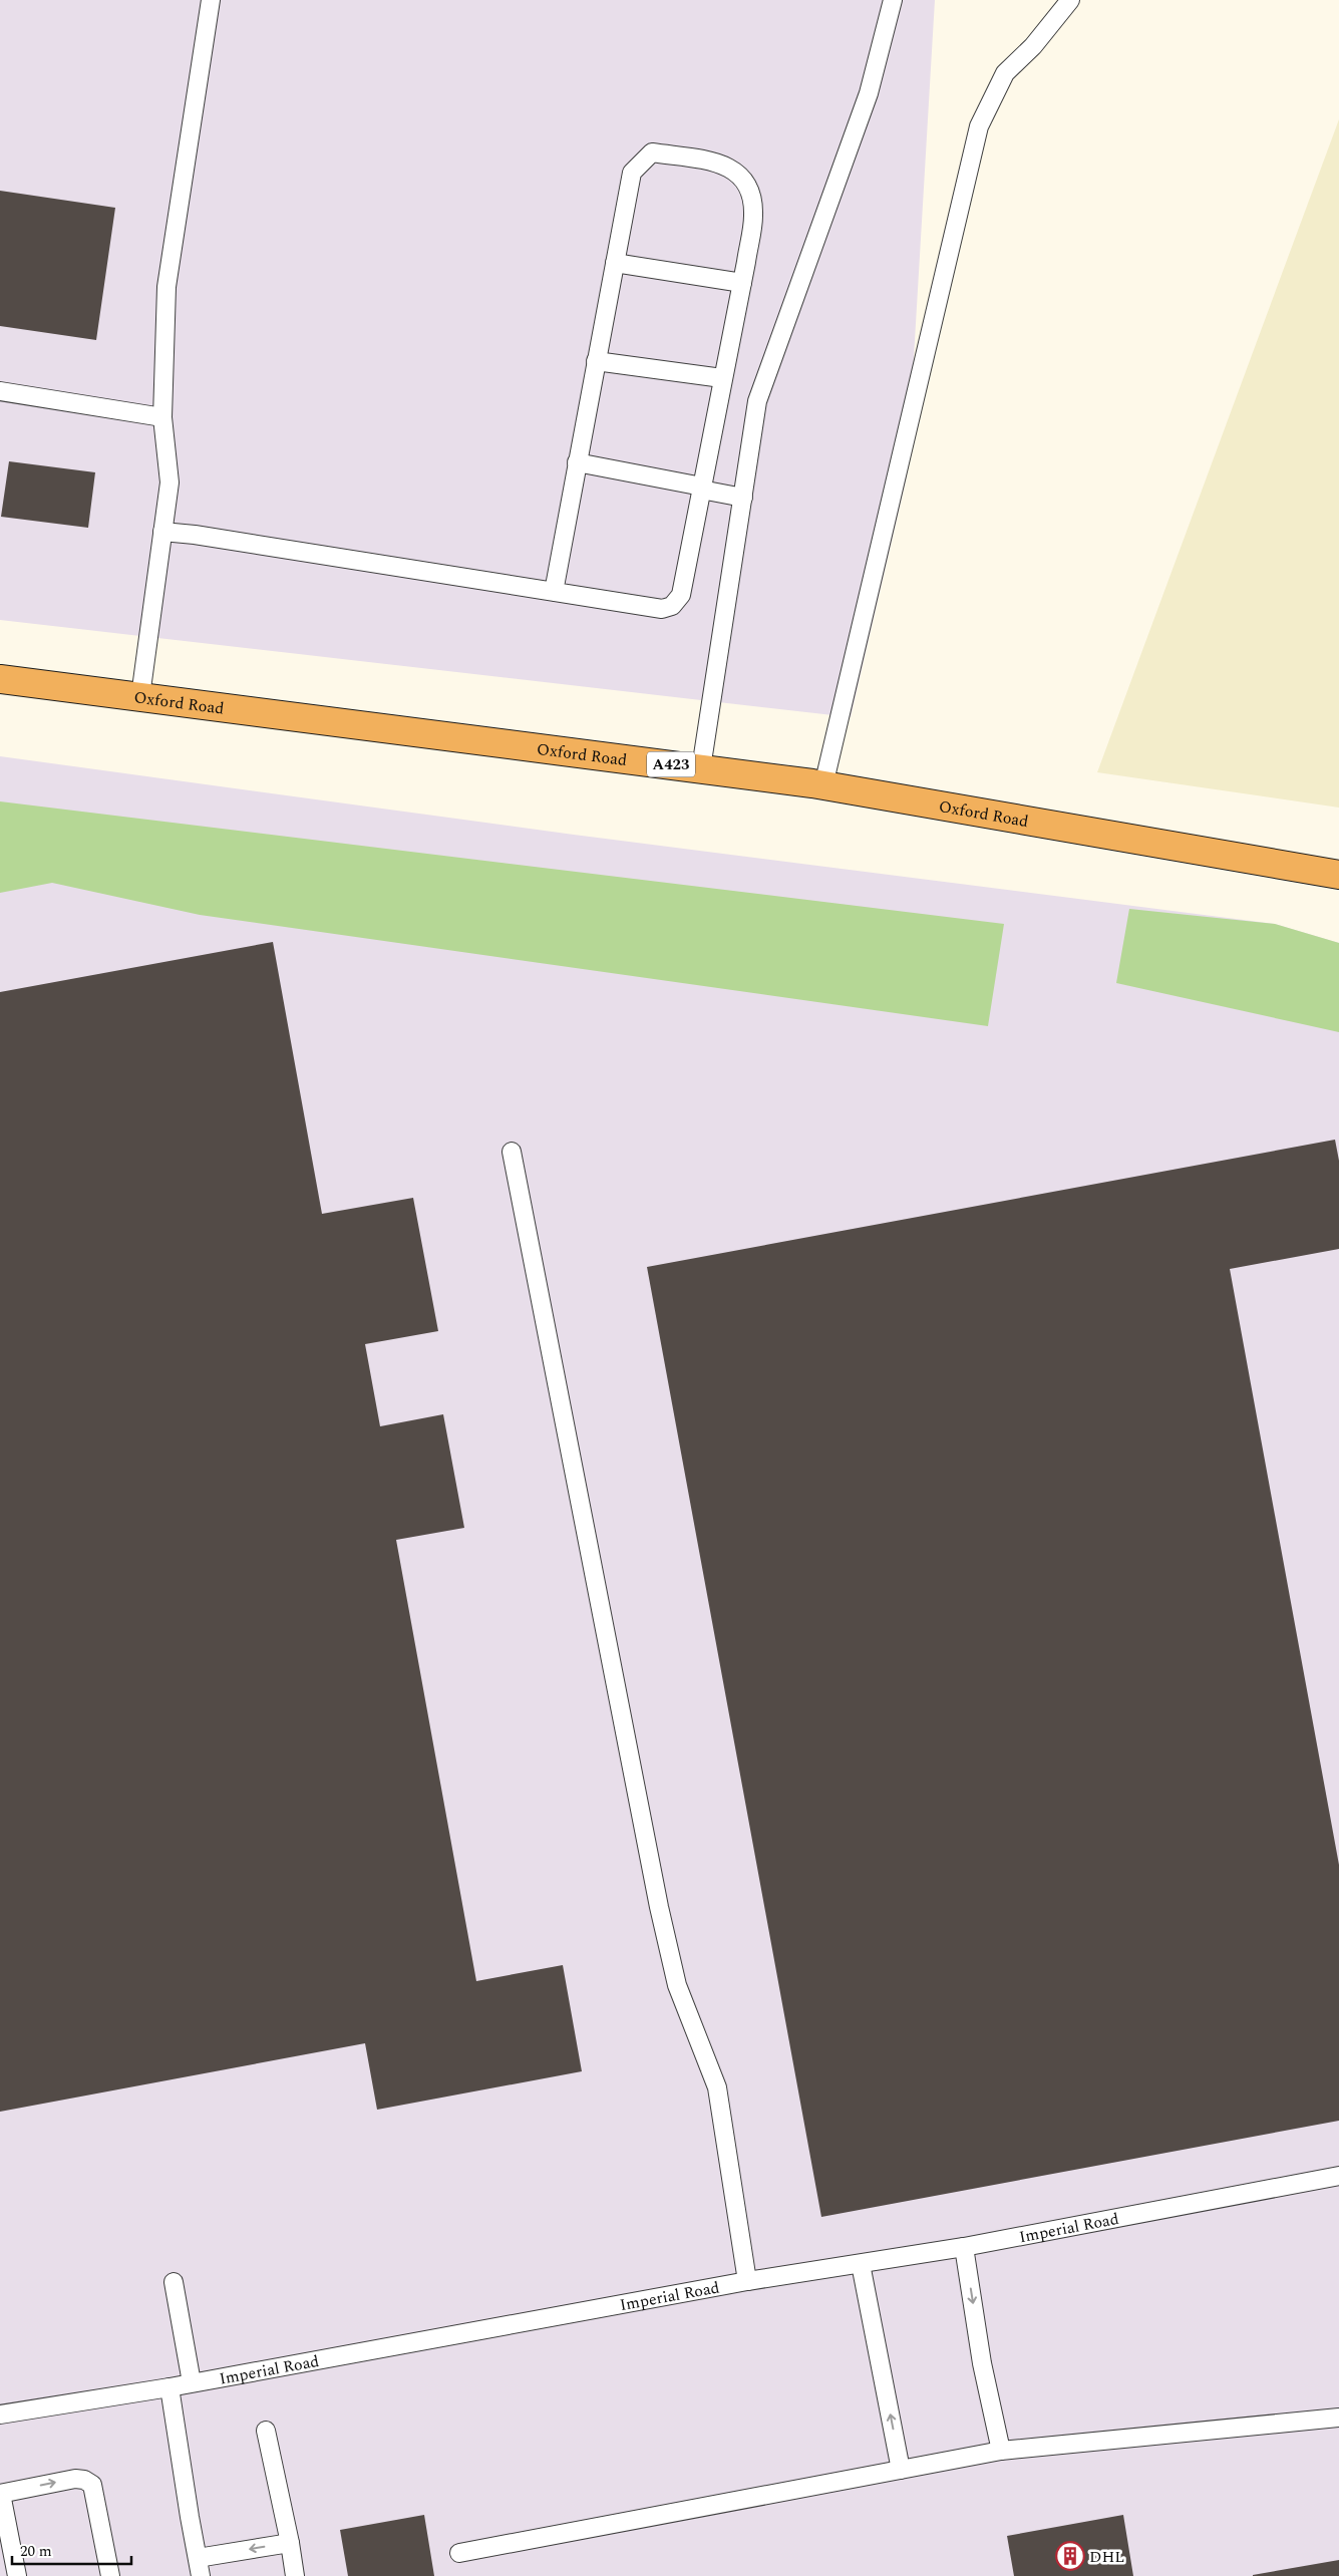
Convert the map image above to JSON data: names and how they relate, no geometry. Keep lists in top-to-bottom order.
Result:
{
  "streets": {
    "highway": ["Oxford Road", "A423"],
    "lane": ["Imperial Road"]
  },
  "places": {
    "building": ["DHL"]
  },
  "scale_bar": "20 m"
}
